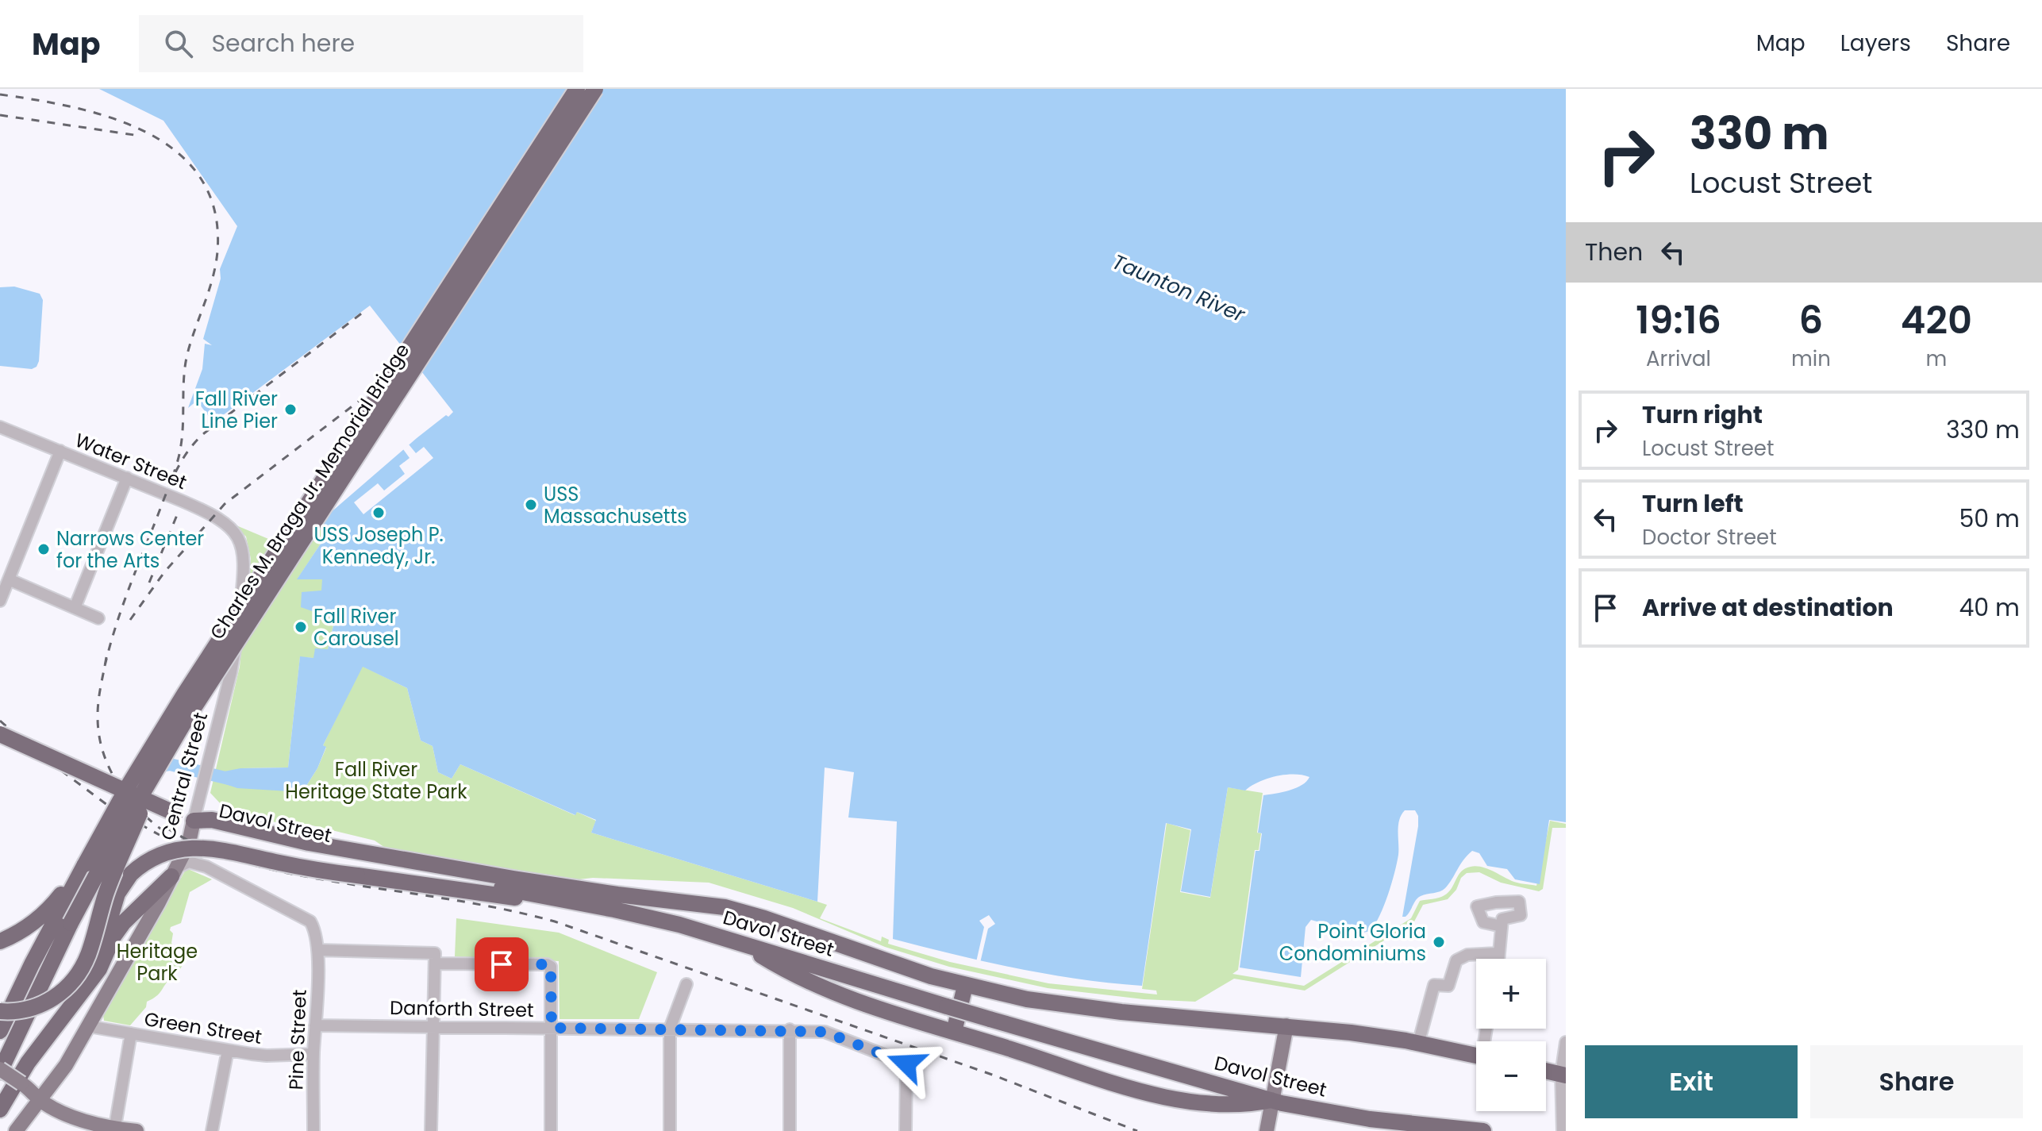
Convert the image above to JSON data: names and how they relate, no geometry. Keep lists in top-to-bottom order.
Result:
{
  "streets": {
    "highway": ["Charles M. Braga Jr. Memorial Bridge", "Davol Street"],
    "main road": ["Central Street"],
    "street": [
      "Water Street",
      "Danforth Street",
      "Green Street",
      "Pine Street"
    ]
  },
  "crossings": [
    ["Water Street", "Central Street"],
    ["Central Street", "Davol Street"],
    ["Central Street", "Green Street"],
    ["Central Street", "Pine Street"],
    ["Danforth Street", "Pine Street"],
    ["Green Street", "Pine Street"]
  ],
  "water": ["Taunton River"],
  "parks": ["Fall River Heritage State Park", "Heritage Park"],
  "places": [
    "Fall River Line Pier",
    "USS Massachusetts",
    "USS Joseph P. Kennedy, Jr.",
    "Narrows Center for the Arts",
    "Fall River Carousel",
    "Point Gloria Condominiums"
  ],
  "page": {
    "header": "Map",
    "search": "Search here",
    "nav": ["Map", "Layers", "Share"],
    "turn": ["330 m", "Locust Street"],
    "then": "Then",
    "eta": [
      "19:16",
      "Arrival",
      "6",
      "min",
      "420",
      "m"
    ],
    "list": [
      {
        "name": "Turn right",
        "note": "Locust Street",
        "value": "330 m"
      },
      {
        "name": "Turn left",
        "note": "Doctor Street",
        "value": "50 m"
      },
      {
        "name": "Arrive at destination",
        "value": "40 m"
      }
    ],
    "map_buttons": ["+", "−"],
    "buttons": ["Exit", "Share"]
  }
}
